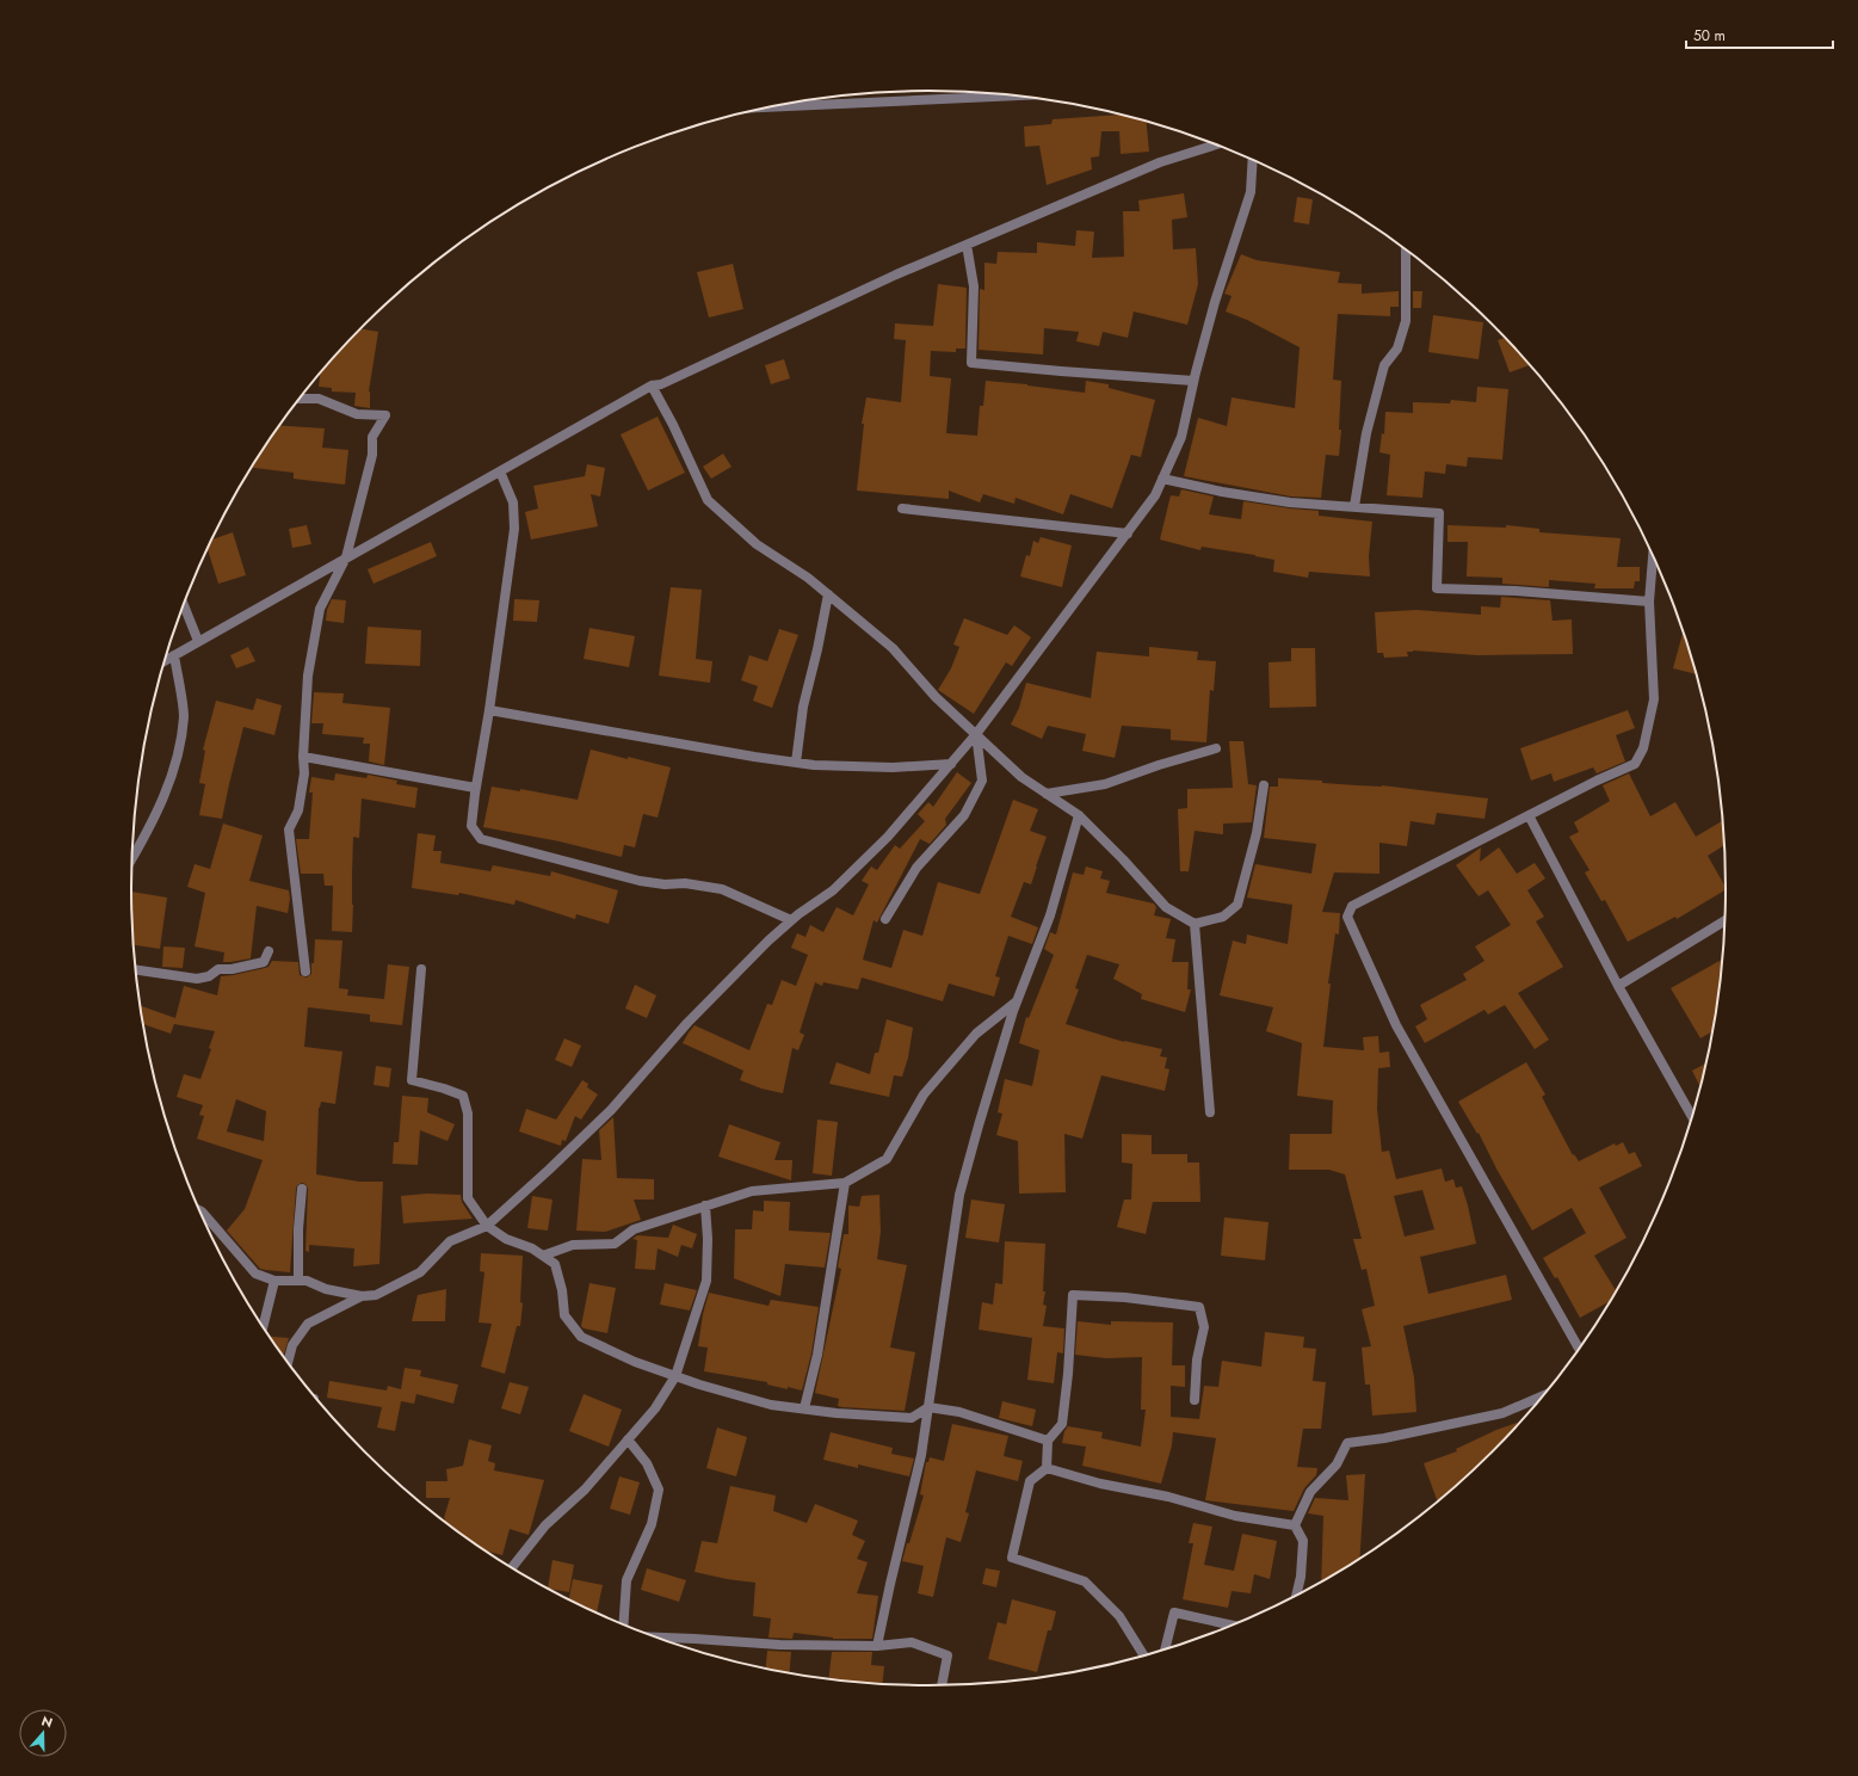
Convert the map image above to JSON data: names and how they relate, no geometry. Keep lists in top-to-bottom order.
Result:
{
  "scale_bar": "50 m",
  "north": "top"
}
